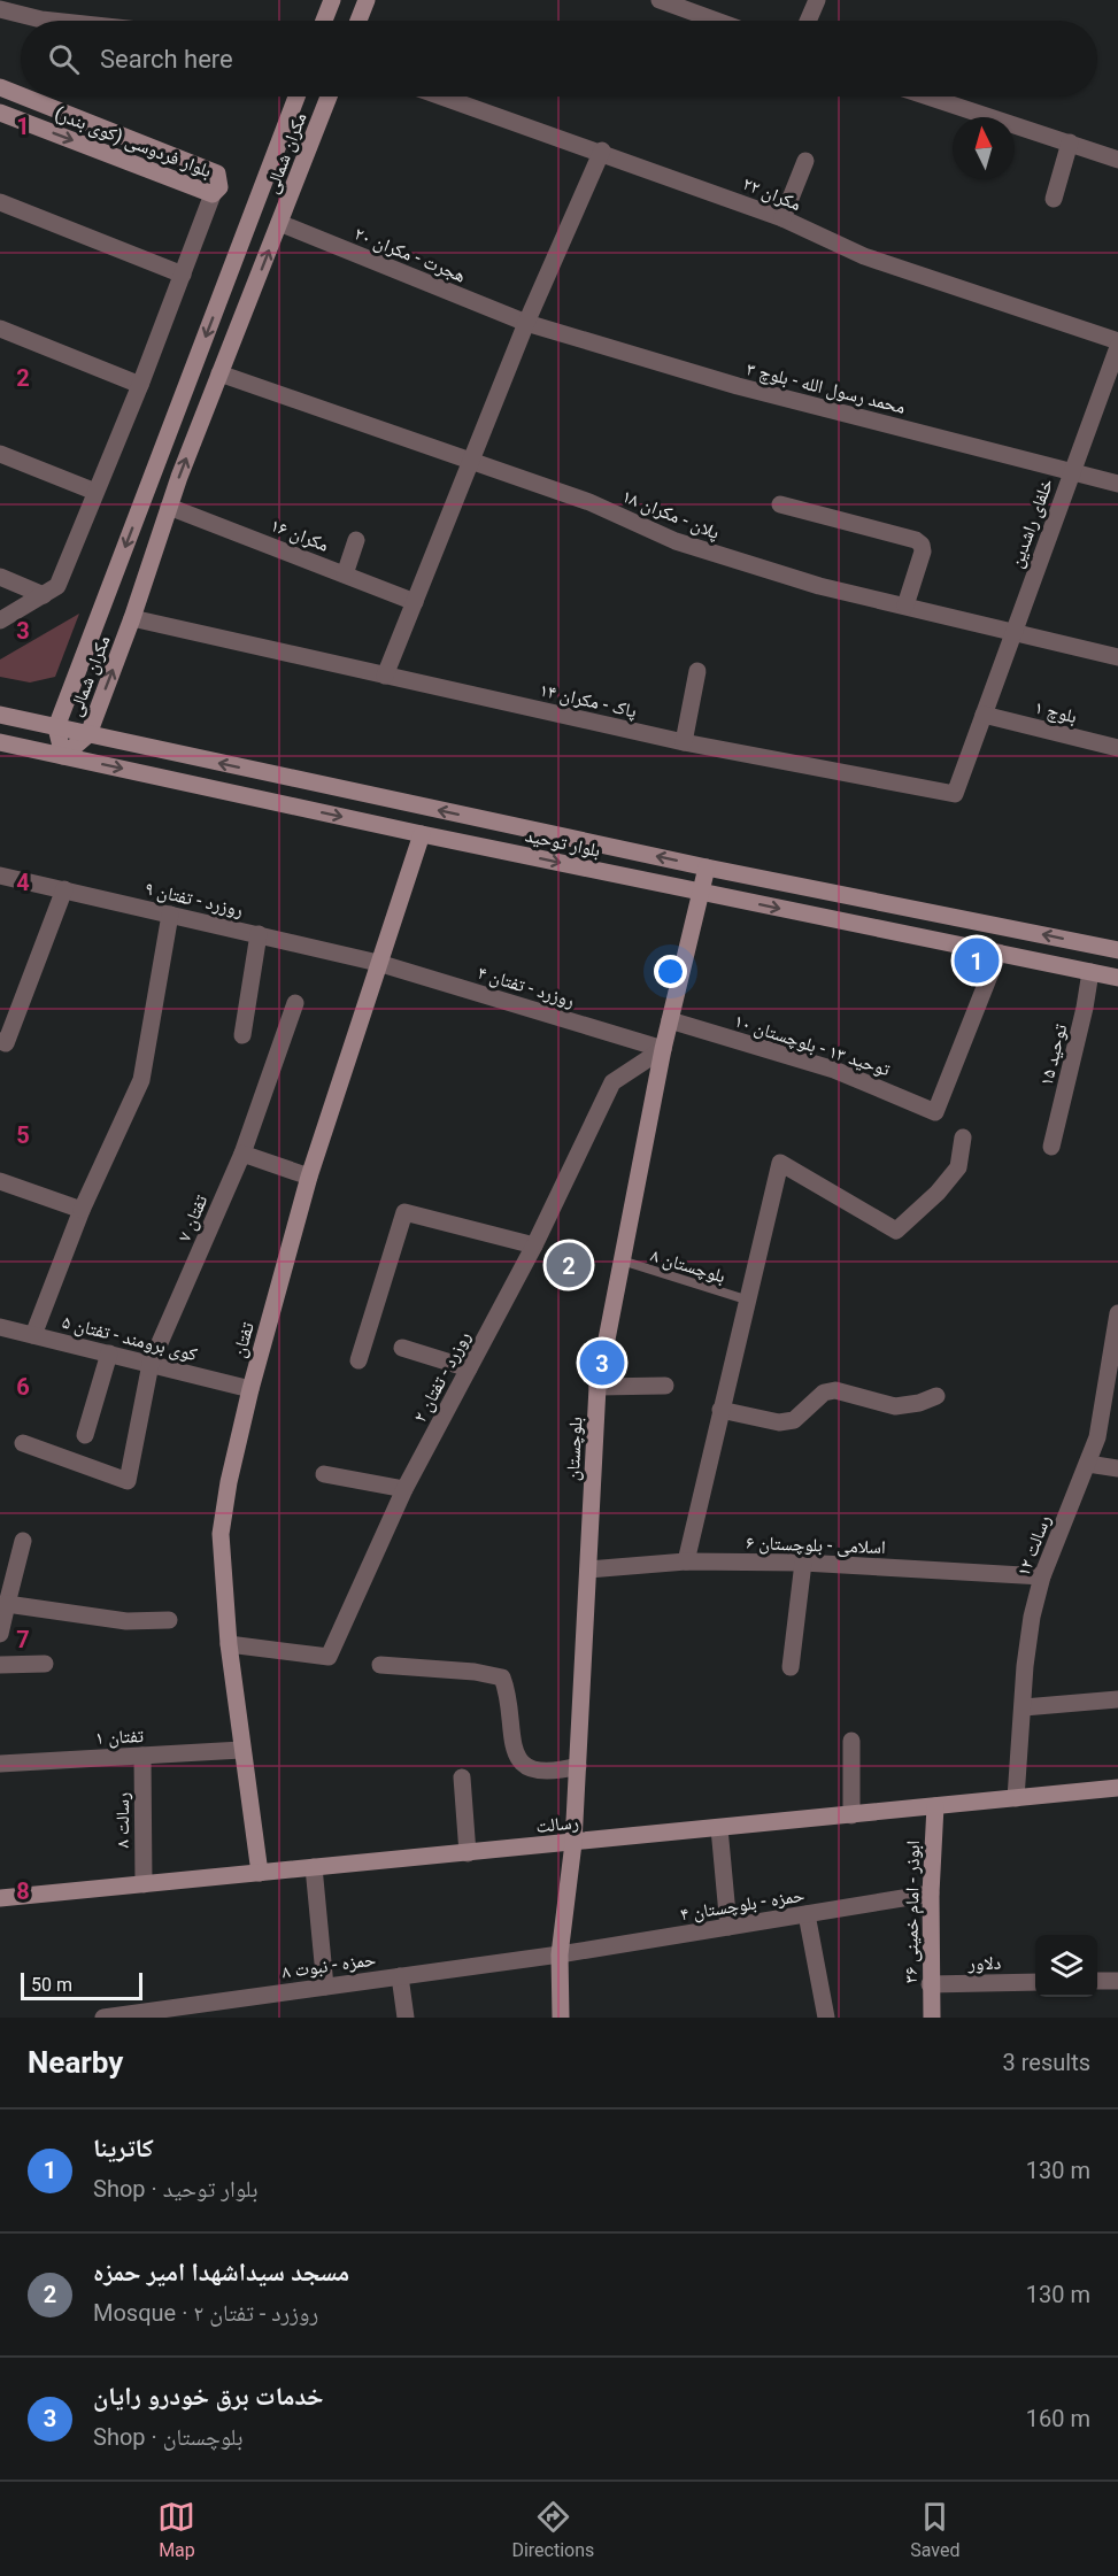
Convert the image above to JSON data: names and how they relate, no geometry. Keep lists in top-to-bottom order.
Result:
{
  "streets": {
    "street": [
      "بلوار فردوسی (کوی بندر)",
      "مکران شمالی",
      "مکران ۲۲",
      "هجرت - مکران ۲۰",
      "محمد رسول الله - بلوچ ۳",
      "پلان - مکران ۱۸",
      "خلفای راشدین",
      "مکران ۱۶",
      "پاک - مکران ۱۴",
      "بلوچ ۱",
      "بلوار توحید",
      "روزرد - تفتان ۹",
      "روزرد - تفتان ۴",
      "توحید ۱۳ - بلوچستان ۱۰",
      "توحید ۱۵",
      "تفتان ۷",
      "کوی برومند - تفتان ۵",
      "تفتان",
      "روزرد - تفتان ۲",
      "بلوچستان",
      "اسلامی - بلوچستان ۶",
      "رسالت ۱۲",
      "تفتان ۱",
      "رسالت ۸",
      "رسالت",
      "حمزه - بلوچستان ۴",
      "ابوذر - امام خمینی ۳۶",
      "دلاور",
      "حمزه - نبوت ۸"
    ],
    "lane": ["بلوچستان ۸"]
  },
  "crossings": [
    ["مکران شمالی", "هجرت - مکران ۲۰"],
    ["مکران شمالی", "پلان - مکران ۱۸"],
    ["مکران شمالی", "مکران ۱۶"],
    ["مکران شمالی", "پاک - مکران ۱۴"],
    ["مکران شمالی", "بلوار توحید"],
    ["هجرت - مکران ۲۰", "محمد رسول الله - بلوچ ۳"],
    ["محمد رسول الله - بلوچ ۳", "خلفای راشدین"],
    ["پلان - مکران ۱۸", "خلفای راشدین"],
    ["خلفای راشدین", "پاک - مکران ۱۴"],
    ["خلفای راشدین", "بلوچ ۱"],
    ["پاک - مکران ۱۴", "بلوچ ۱"],
    ["بلوار توحید", "توحید ۱۳ - بلوچستان ۱۰"],
    ["بلوار توحید", "توحید ۱۵"],
    ["بلوار توحید", "تفتان"],
    ["بلوار توحید", "بلوچستان"],
    ["روزرد - تفتان ۹", "روزرد - تفتان ۴"],
    ["روزرد - تفتان ۹", "تفتان"],
    ["روزرد - تفتان ۴", "تفتان"],
    ["روزرد - تفتان ۴", "روزرد - تفتان ۲"],
    ["روزرد - تفتان ۴", "بلوچستان"],
    ["توحید ۱۳ - بلوچستان ۱۰", "بلوچستان"],
    ["تفتان ۷", "کوی برومند - تفتان ۵"],
    ["بلوچستان ۸", "بلوچستان"],
    ["کوی برومند - تفتان ۵", "تفتان"],
    ["تفتان", "روزرد - تفتان ۲"],
    ["تفتان", "تفتان ۱"],
    ["تفتان", "رسالت"],
    ["روزرد - تفتان ۲", "بلوچستان"],
    ["بلوچستان", "اسلامی - بلوچستان ۶"],
    ["بلوچستان", "رسالت"],
    ["بلوچستان", "حمزه - بلوچستان ۴"],
    ["بلوچستان", "حمزه - نبوت ۸"],
    ["اسلامی - بلوچستان ۶", "رسالت ۱۲"],
    ["رسالت ۱۲", "رسالت"],
    ["تفتان ۱", "رسالت ۸"],
    ["رسالت ۸", "رسالت"],
    ["رسالت", "ابوذر - امام خمینی ۳۶"],
    ["حمزه - بلوچستان ۴", "ابوذر - امام خمینی ۳۶"],
    ["حمزه - بلوچستان ۴", "حمزه - نبوت ۸"],
    ["ابوذر - امام خمینی ۳۶", "دلاور"]
  ],
  "scale_bar": "50 m",
  "north": "top",
  "page": {
    "search": "Search here",
    "pins": ["1", "2", "3"],
    "scale": "50 m",
    "heading": ["Nearby", "3 results"],
    "list": [
      {
        "mark": "1",
        "name": "کاترینا",
        "note": "Shop · بلوار توحید",
        "value": "130 m"
      },
      {
        "mark": "2",
        "name": "مسجد سیداشهدا امیر حمزه",
        "note": "Mosque · روزرد - تفتان ۲",
        "value": "130 m"
      },
      {
        "mark": "3",
        "name": "خدمات برق خودرو رایان",
        "note": "Shop · بلوچستان",
        "value": "160 m"
      }
    ],
    "nav": ["Map", "Directions", "Saved"]
  },
  "grid": {
    "rows": [
      "1",
      "2",
      "3",
      "4",
      "5",
      "6",
      "7",
      "8"
    ]
  }
}
